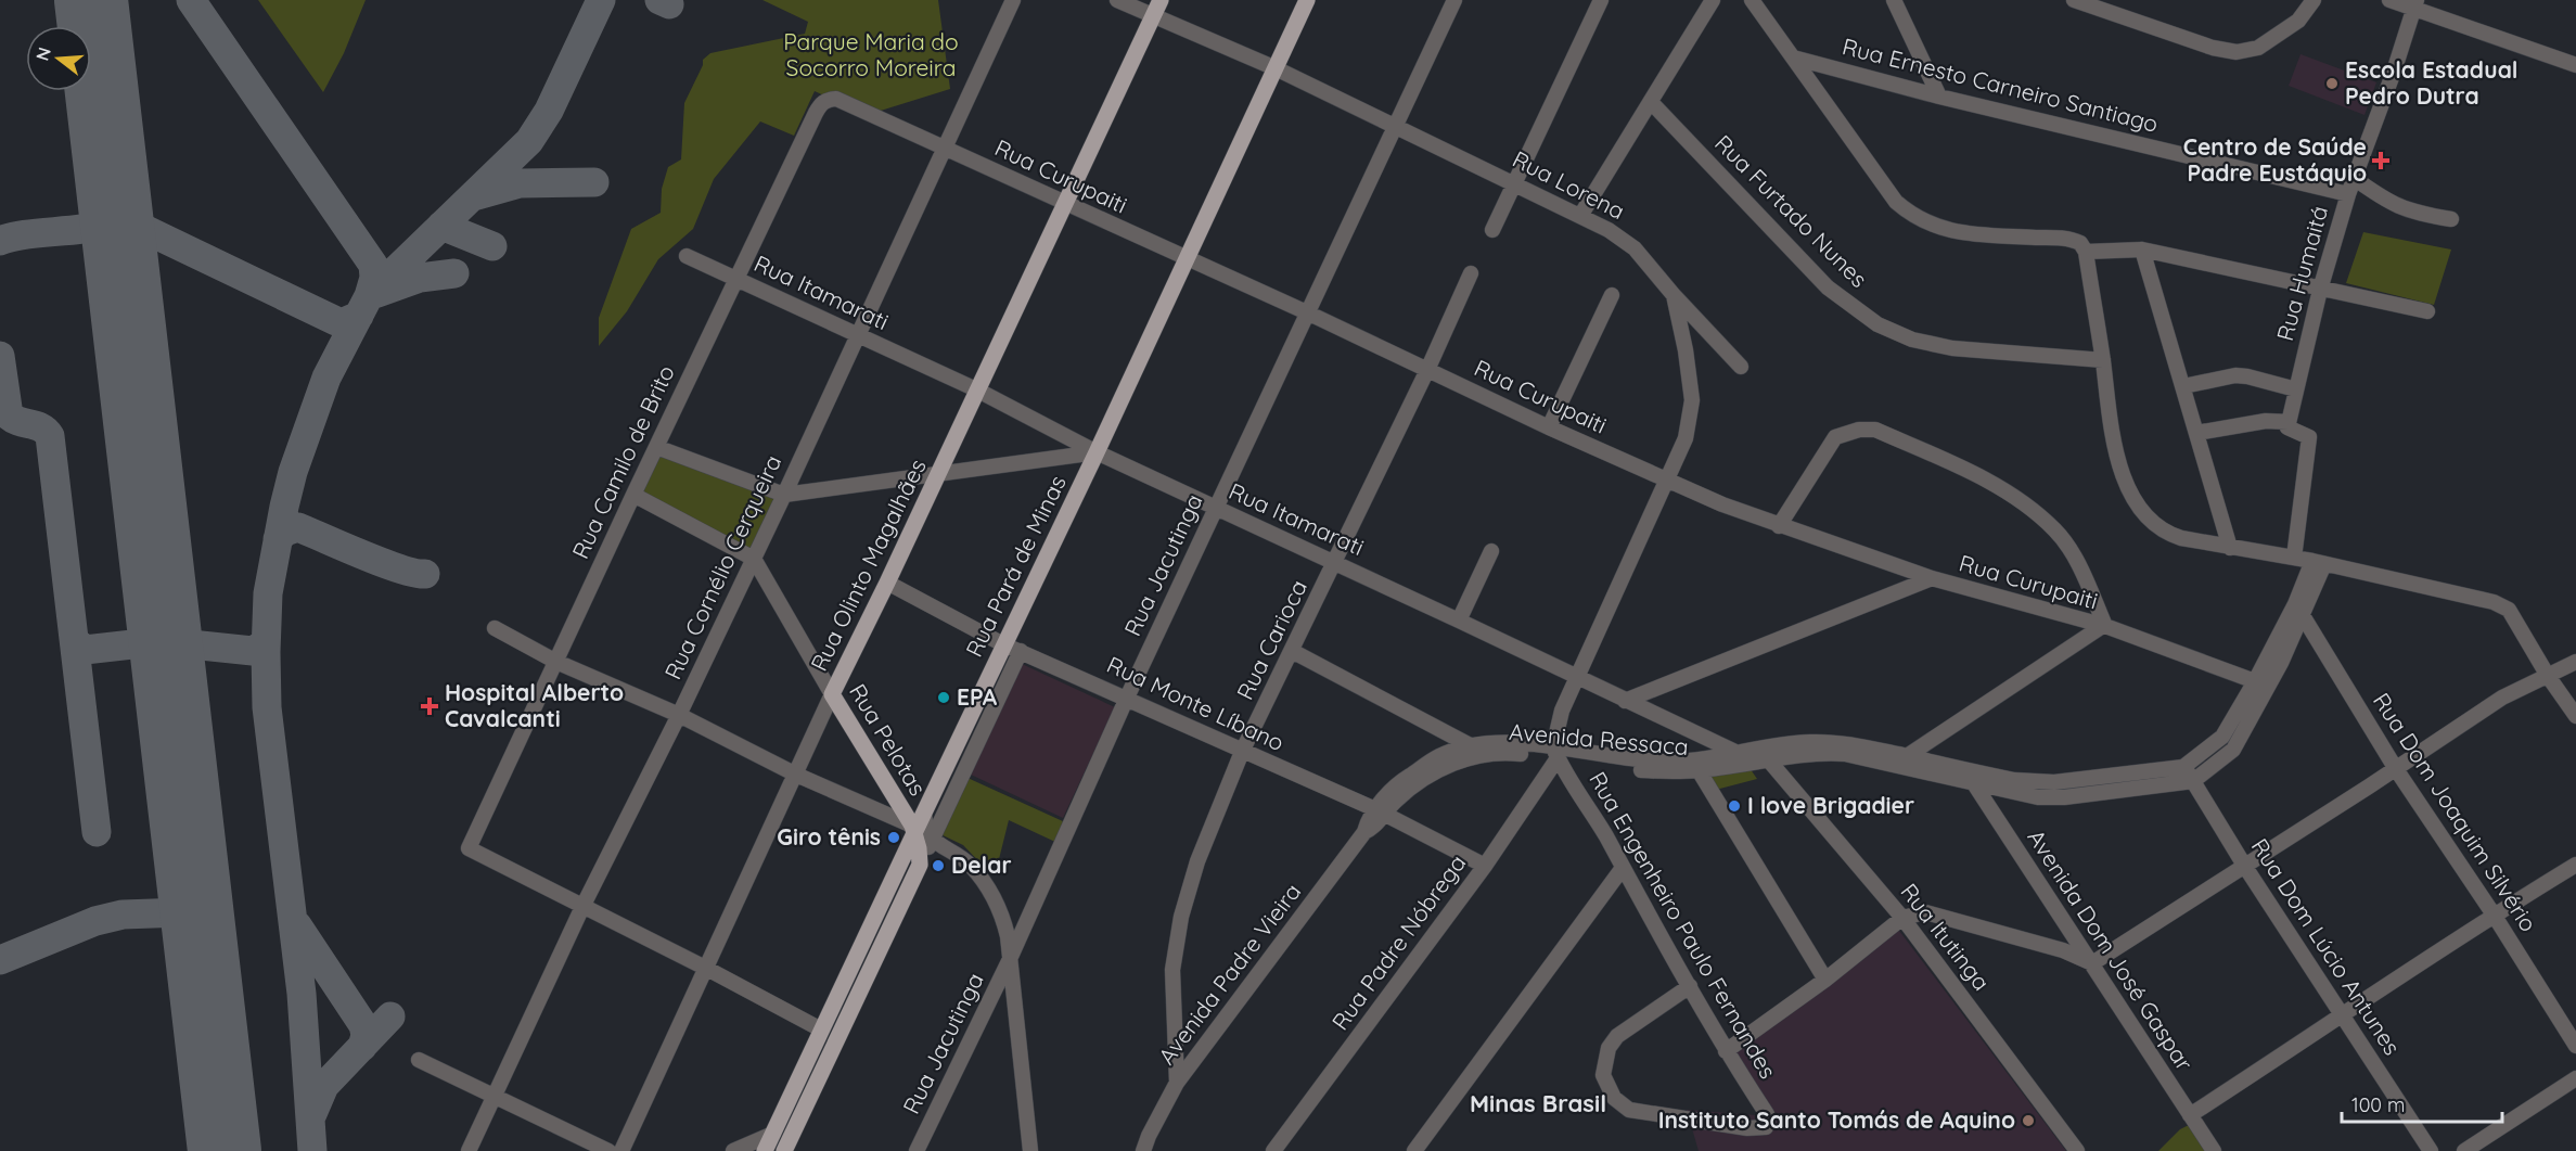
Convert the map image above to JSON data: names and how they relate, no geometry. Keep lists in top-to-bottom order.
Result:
{
  "streets": {
    "main road": ["Rua Olinto Magalhães", "Rua Pará de Minas", "Rua Pelotas"],
    "street": [
      "Rua Ernesto Carneiro Santiago",
      "Rua Curupaiti",
      "Rua Lorena",
      "Rua Furtado Nunes",
      "Rua Humaitá",
      "Rua Itamarati",
      "Rua Camilo de Brito",
      "Rua Jacutinga",
      "Rua Cornélio Cerqueira",
      "Rua Carioca",
      "Rua Monte Líbano",
      "Avenida Ressaca",
      "Rua Dom Joaquim Silvério",
      "Rua Engenheiro Paulo Fernandes",
      "Rua Itutinga",
      "Rua Padre Nóbrega",
      "Rua Dom Lúcio Antunes",
      "Avenida Dom José Gaspar",
      "Avenida Padre Vieira"
    ]
  },
  "crossings": [
    ["Rua Ernesto Carneiro Santiago", "Rua Humaitá"],
    ["Rua Curupaiti", "Rua Lorena"],
    ["Rua Curupaiti", "Rua Camilo de Brito"],
    ["Rua Curupaiti", "Rua Olinto Magalhães"],
    ["Rua Curupaiti", "Rua Jacutinga"],
    ["Rua Curupaiti", "Rua Pará de Minas"],
    ["Rua Curupaiti", "Rua Cornélio Cerqueira"],
    ["Rua Curupaiti", "Rua Carioca"],
    ["Rua Lorena", "Rua Itamarati"],
    ["Rua Lorena", "Rua Olinto Magalhães"],
    ["Rua Lorena", "Rua Jacutinga"],
    ["Rua Lorena", "Rua Pará de Minas"],
    ["Rua Lorena", "Avenida Ressaca"],
    ["Rua Lorena", "Rua Engenheiro Paulo Fernandes"],
    ["Rua Lorena", "Rua Padre Nóbrega"],
    ["Rua Itamarati", "Rua Camilo de Brito"],
    ["Rua Itamarati", "Rua Olinto Magalhães"],
    ["Rua Itamarati", "Rua Jacutinga"],
    ["Rua Itamarati", "Rua Pará de Minas"],
    ["Rua Itamarati", "Rua Cornélio Cerqueira"],
    ["Rua Itamarati", "Rua Carioca"],
    ["Rua Itamarati", "Avenida Ressaca"],
    ["Rua Camilo de Brito", "Rua Cornélio Cerqueira"],
    ["Rua Olinto Magalhães", "Rua Monte Líbano"],
    ["Rua Olinto Magalhães", "Rua Pelotas"],
    ["Rua Jacutinga", "Rua Monte Líbano"],
    ["Rua Pará de Minas", "Rua Monte Líbano"],
    ["Rua Pará de Minas", "Rua Pelotas"],
    ["Rua Cornélio Cerqueira", "Rua Pelotas"],
    ["Rua Carioca", "Rua Monte Líbano"],
    ["Rua Carioca", "Avenida Padre Vieira"],
    ["Rua Monte Líbano", "Avenida Ressaca"],
    ["Rua Monte Líbano", "Rua Padre Nóbrega"],
    ["Avenida Ressaca", "Rua Engenheiro Paulo Fernandes"],
    ["Avenida Ressaca", "Rua Itutinga"],
    ["Avenida Ressaca", "Rua Padre Nóbrega"],
    ["Avenida Ressaca", "Rua Dom Lúcio Antunes"],
    ["Avenida Ressaca", "Avenida Dom José Gaspar"],
    ["Avenida Ressaca", "Avenida Padre Vieira"],
    ["Rua Engenheiro Paulo Fernandes", "Rua Padre Nóbrega"]
  ],
  "districts": ["Minas Brasil"],
  "parks": ["Parque Maria do Socorro Moreira"],
  "places": {
    "other": [
      "Escola Estadual Pedro Dutra",
      "EPA",
      "I love Brigadier",
      "Giro tênis",
      "Delar",
      "Instituto Santo Tomás de Aquino"
    ],
    "health": ["Centro de Saúde Padre Eustáquio", "Hospital Alberto Cavalcanti"]
  },
  "scale_bar": "100 m",
  "north": "left"
}
